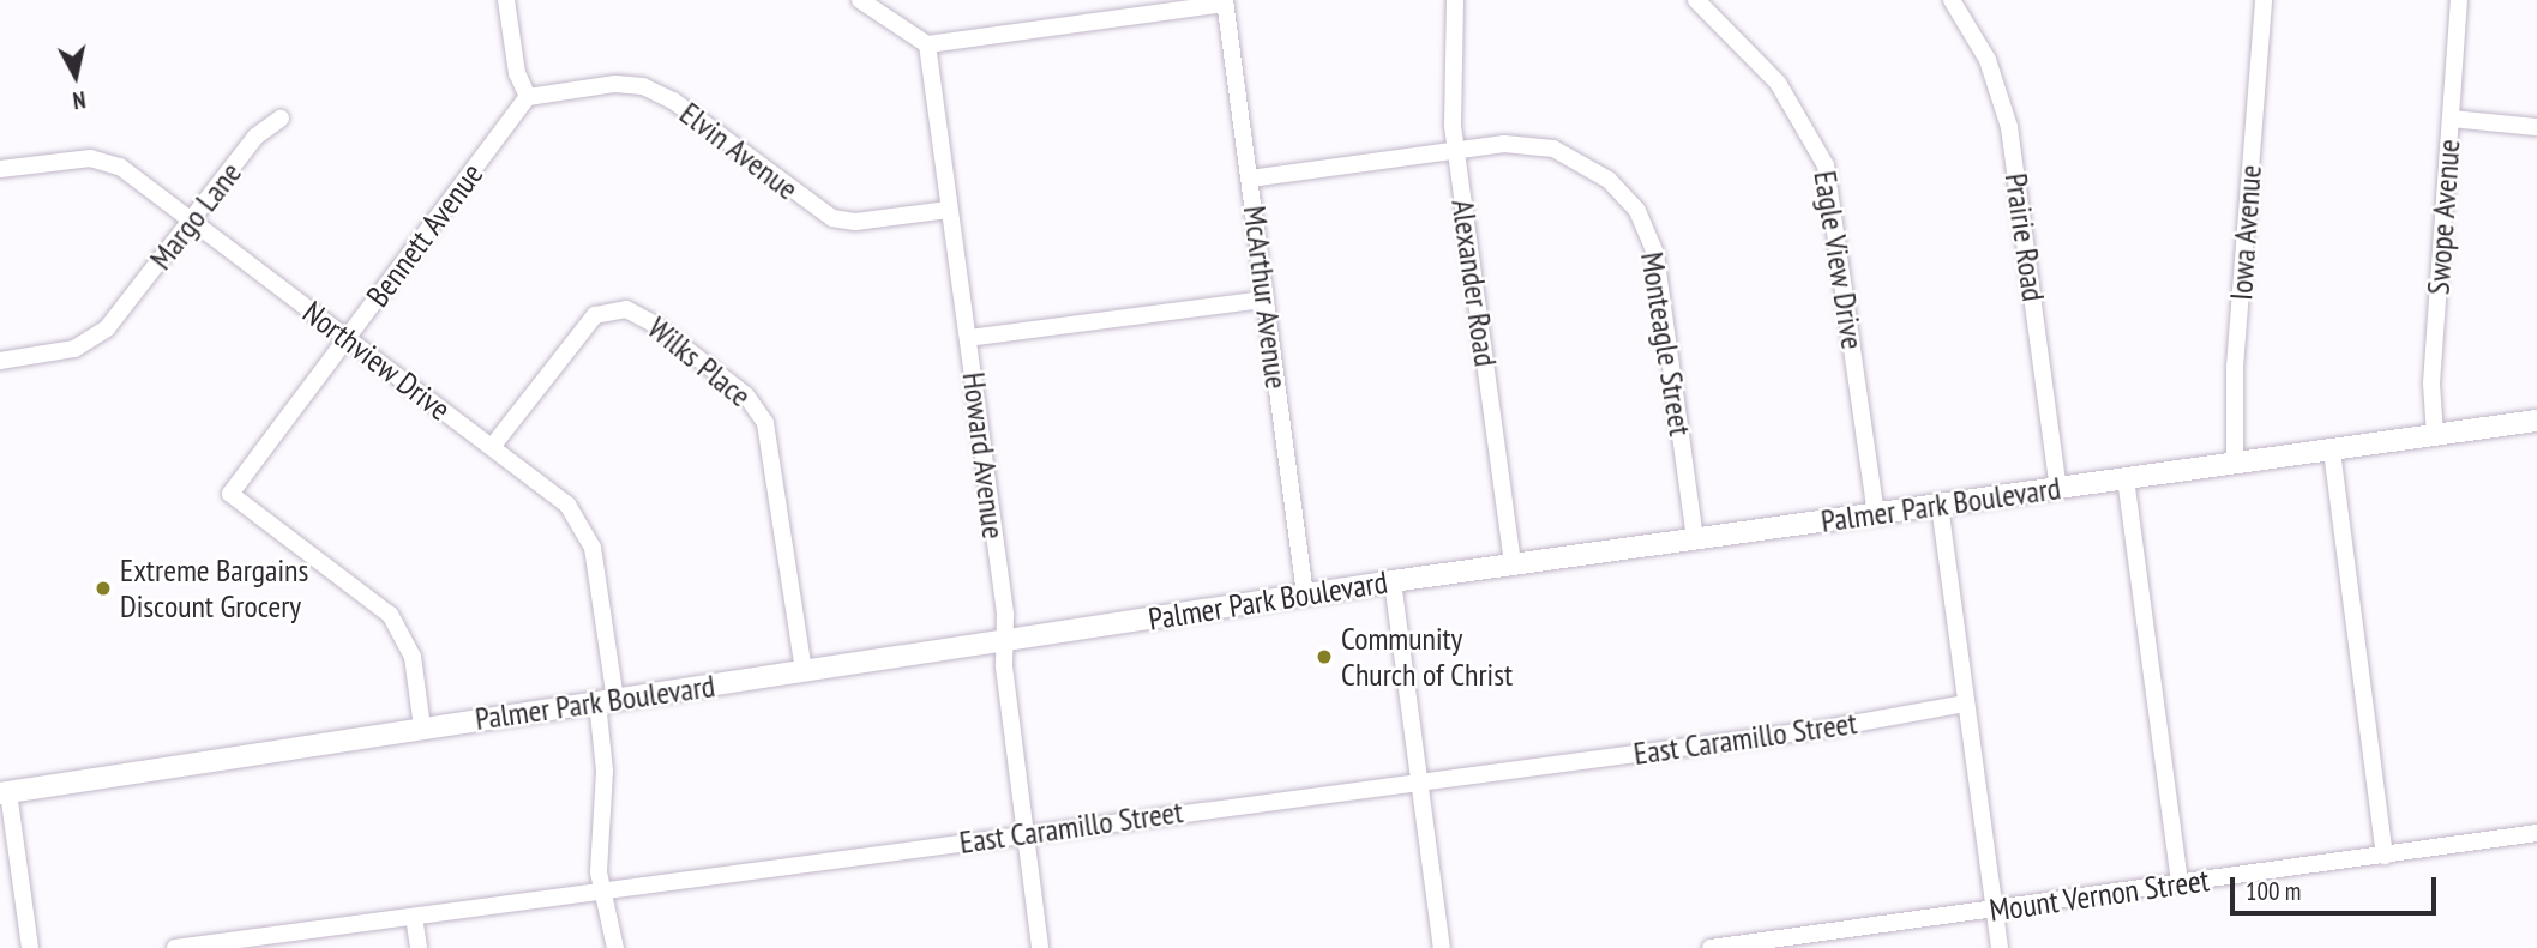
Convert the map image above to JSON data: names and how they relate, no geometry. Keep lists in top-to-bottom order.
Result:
{
  "streets": {
    "main road": ["Palmer Park Boulevard"],
    "street": [
      "Elvin Avenue",
      "Margo Lane",
      "Swope Avenue",
      "Iowa Avenue",
      "Bennett Avenue",
      "Prairie Road",
      "Eagle View Drive",
      "Alexander Road",
      "McArthur Avenue",
      "Monteagle Street",
      "Northview Drive",
      "Wilks Place",
      "Howard Avenue",
      "East Caramillo Street",
      "Mount Vernon Street"
    ]
  },
  "crossings": [
    ["Elvin Avenue", "Bennett Avenue"],
    ["Elvin Avenue", "Howard Avenue"],
    ["Margo Lane", "Northview Drive"],
    ["Swope Avenue", "Palmer Park Boulevard"],
    ["Iowa Avenue", "Palmer Park Boulevard"],
    ["Bennett Avenue", "Northview Drive"],
    ["Bennett Avenue", "Palmer Park Boulevard"],
    ["Prairie Road", "Palmer Park Boulevard"],
    ["Eagle View Drive", "Palmer Park Boulevard"],
    ["Alexander Road", "Monteagle Street"],
    ["Alexander Road", "Palmer Park Boulevard"],
    ["McArthur Avenue", "Monteagle Street"],
    ["McArthur Avenue", "Palmer Park Boulevard"],
    ["Monteagle Street", "Palmer Park Boulevard"],
    ["Northview Drive", "Wilks Place"],
    ["Northview Drive", "Palmer Park Boulevard"],
    ["Northview Drive", "East Caramillo Street"],
    ["Wilks Place", "Palmer Park Boulevard"],
    ["Howard Avenue", "Palmer Park Boulevard"],
    ["Howard Avenue", "East Caramillo Street"]
  ],
  "places": ["Extreme Bargains Discount Grocery", "Community Church of Christ"],
  "scale_bar": "100 m",
  "north": "bottom"
}
